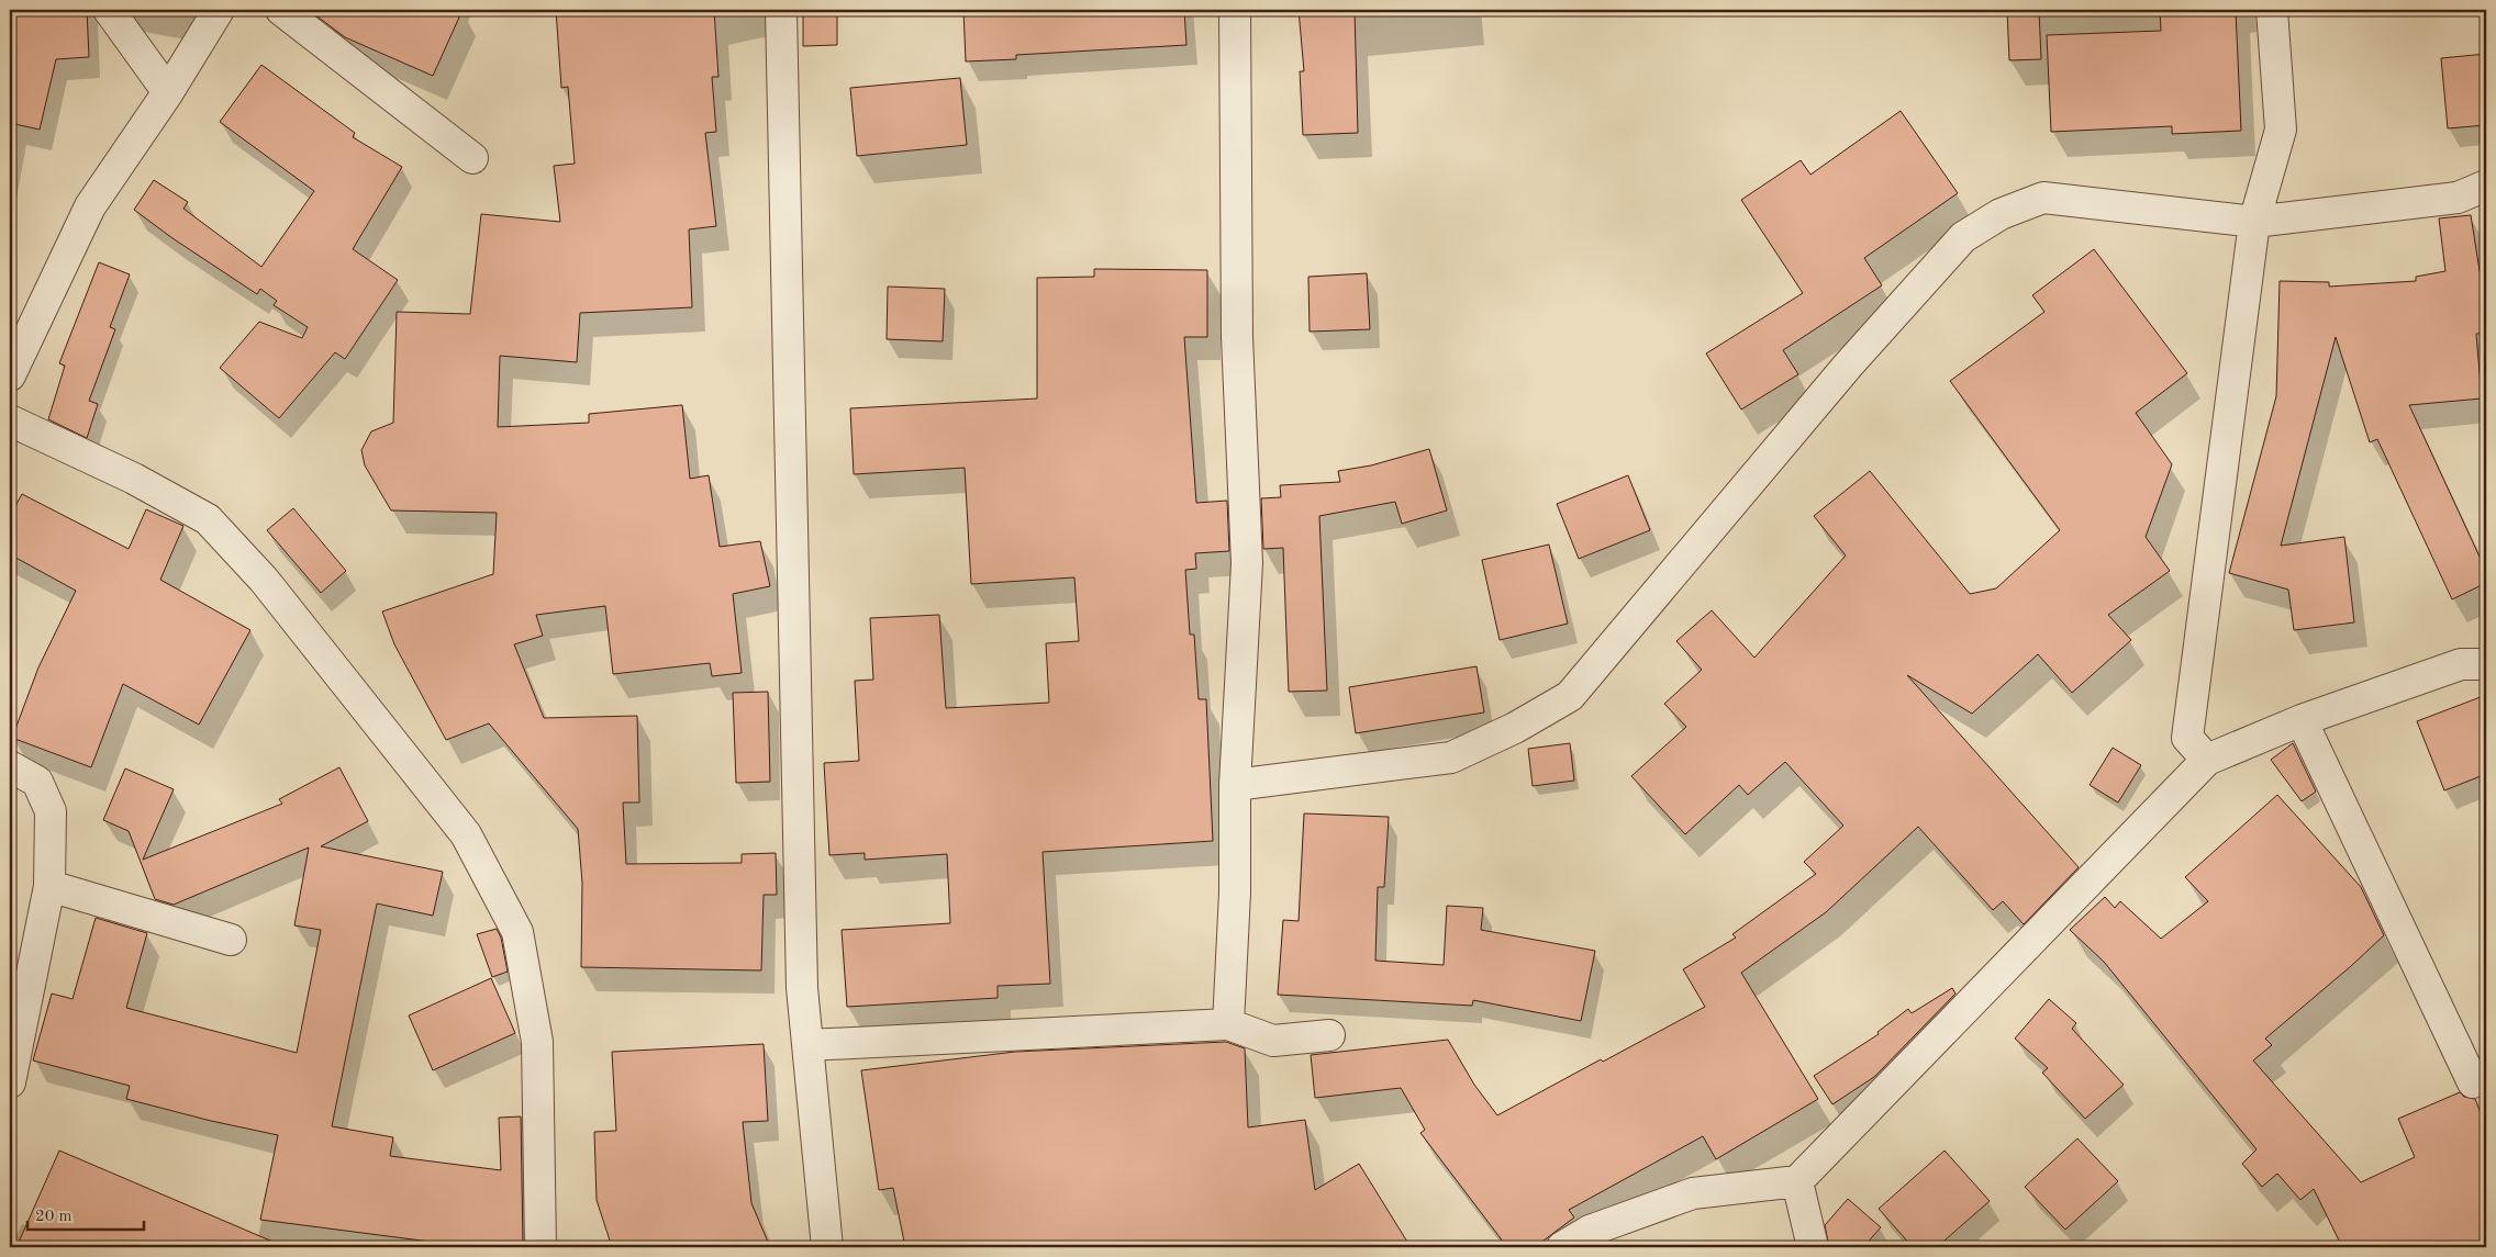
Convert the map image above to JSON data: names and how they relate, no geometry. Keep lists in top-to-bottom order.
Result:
{
  "scale_bar": "20 m"
}
